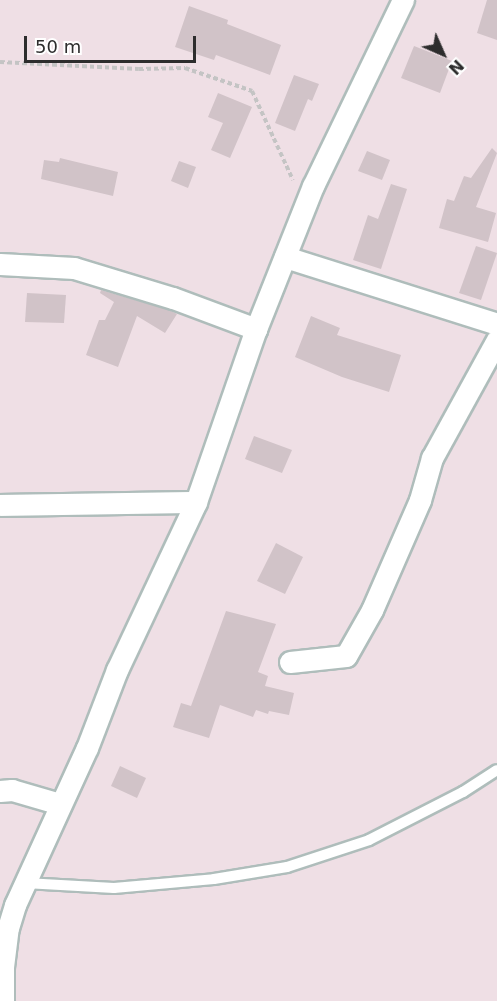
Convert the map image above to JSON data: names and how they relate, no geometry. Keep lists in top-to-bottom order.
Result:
{
  "scale_bar": "50 m",
  "north": "bottom right"
}
